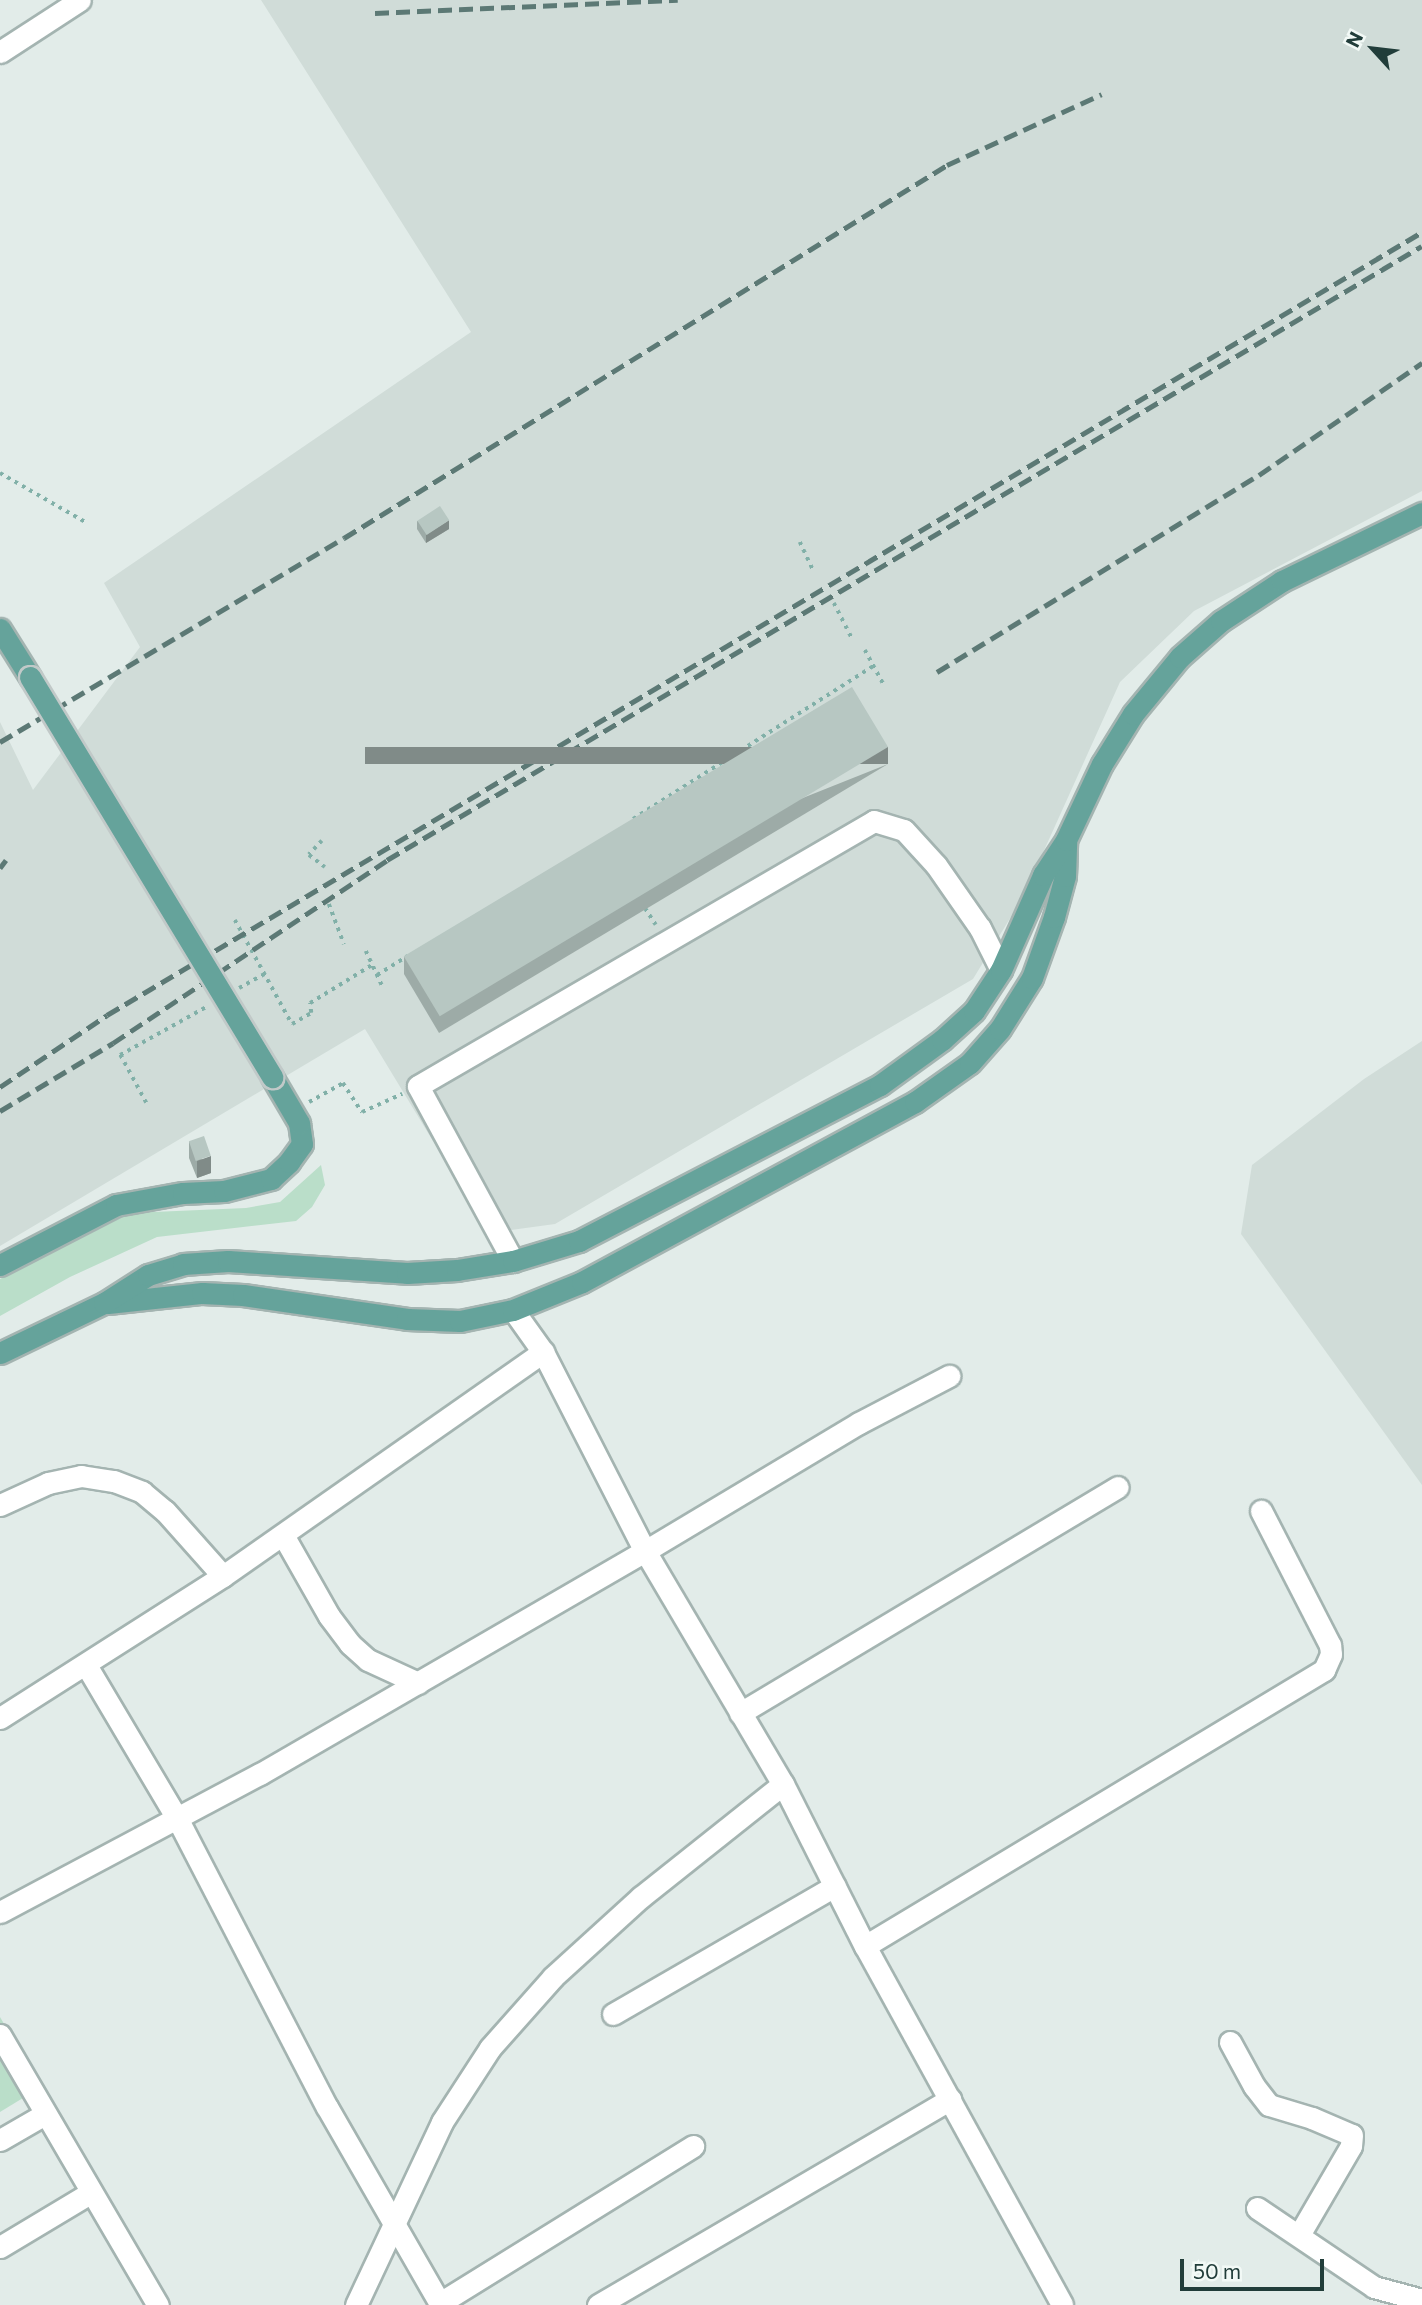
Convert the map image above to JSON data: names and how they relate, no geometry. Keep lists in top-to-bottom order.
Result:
{
  "scale_bar": "50 m",
  "north": "top left"
}
